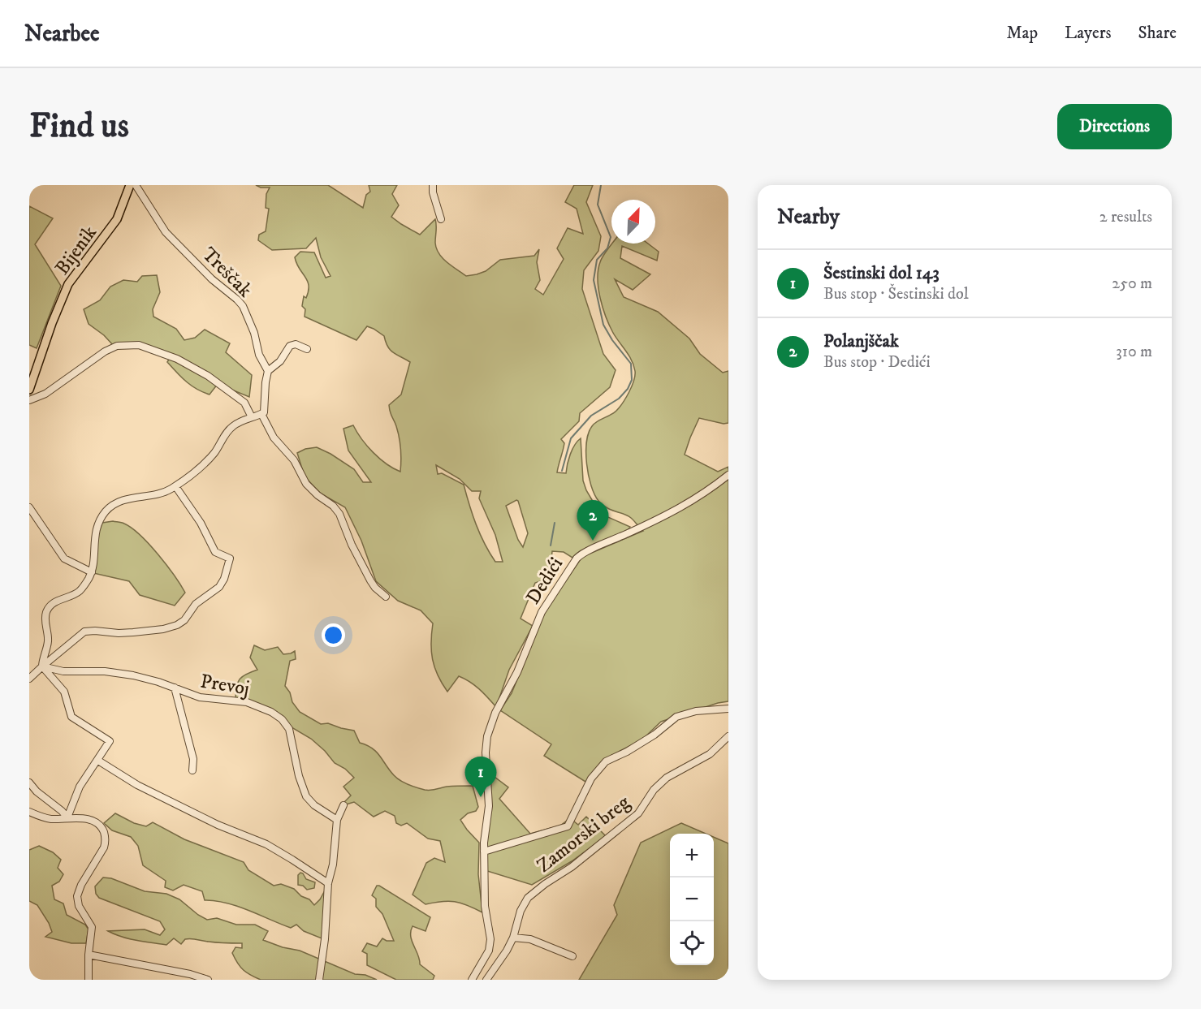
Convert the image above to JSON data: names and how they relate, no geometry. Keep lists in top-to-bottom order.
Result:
{
  "streets": {
    "main road": ["Bijenik"],
    "street": [
      "Treščak",
      "Dedići",
      "Prevoj",
      "Zamorski breg"
    ]
  },
  "north": "top right",
  "page": {
    "header": "Nearbee",
    "nav": ["Map", "Layers", "Share"],
    "buttons": "Directions",
    "title": "Find us",
    "heading": ["Nearby", "2 results"],
    "list": [
      {
        "mark": "1",
        "name": "Šestinski dol 143",
        "note": "Bus stop · Šestinski dol",
        "value": "250 m"
      },
      {
        "mark": "2",
        "name": "Polanjščak",
        "note": "Bus stop · Dedići",
        "value": "310 m"
      }
    ],
    "pins": ["2", "1"],
    "map_buttons": ["+", "−"]
  }
}
